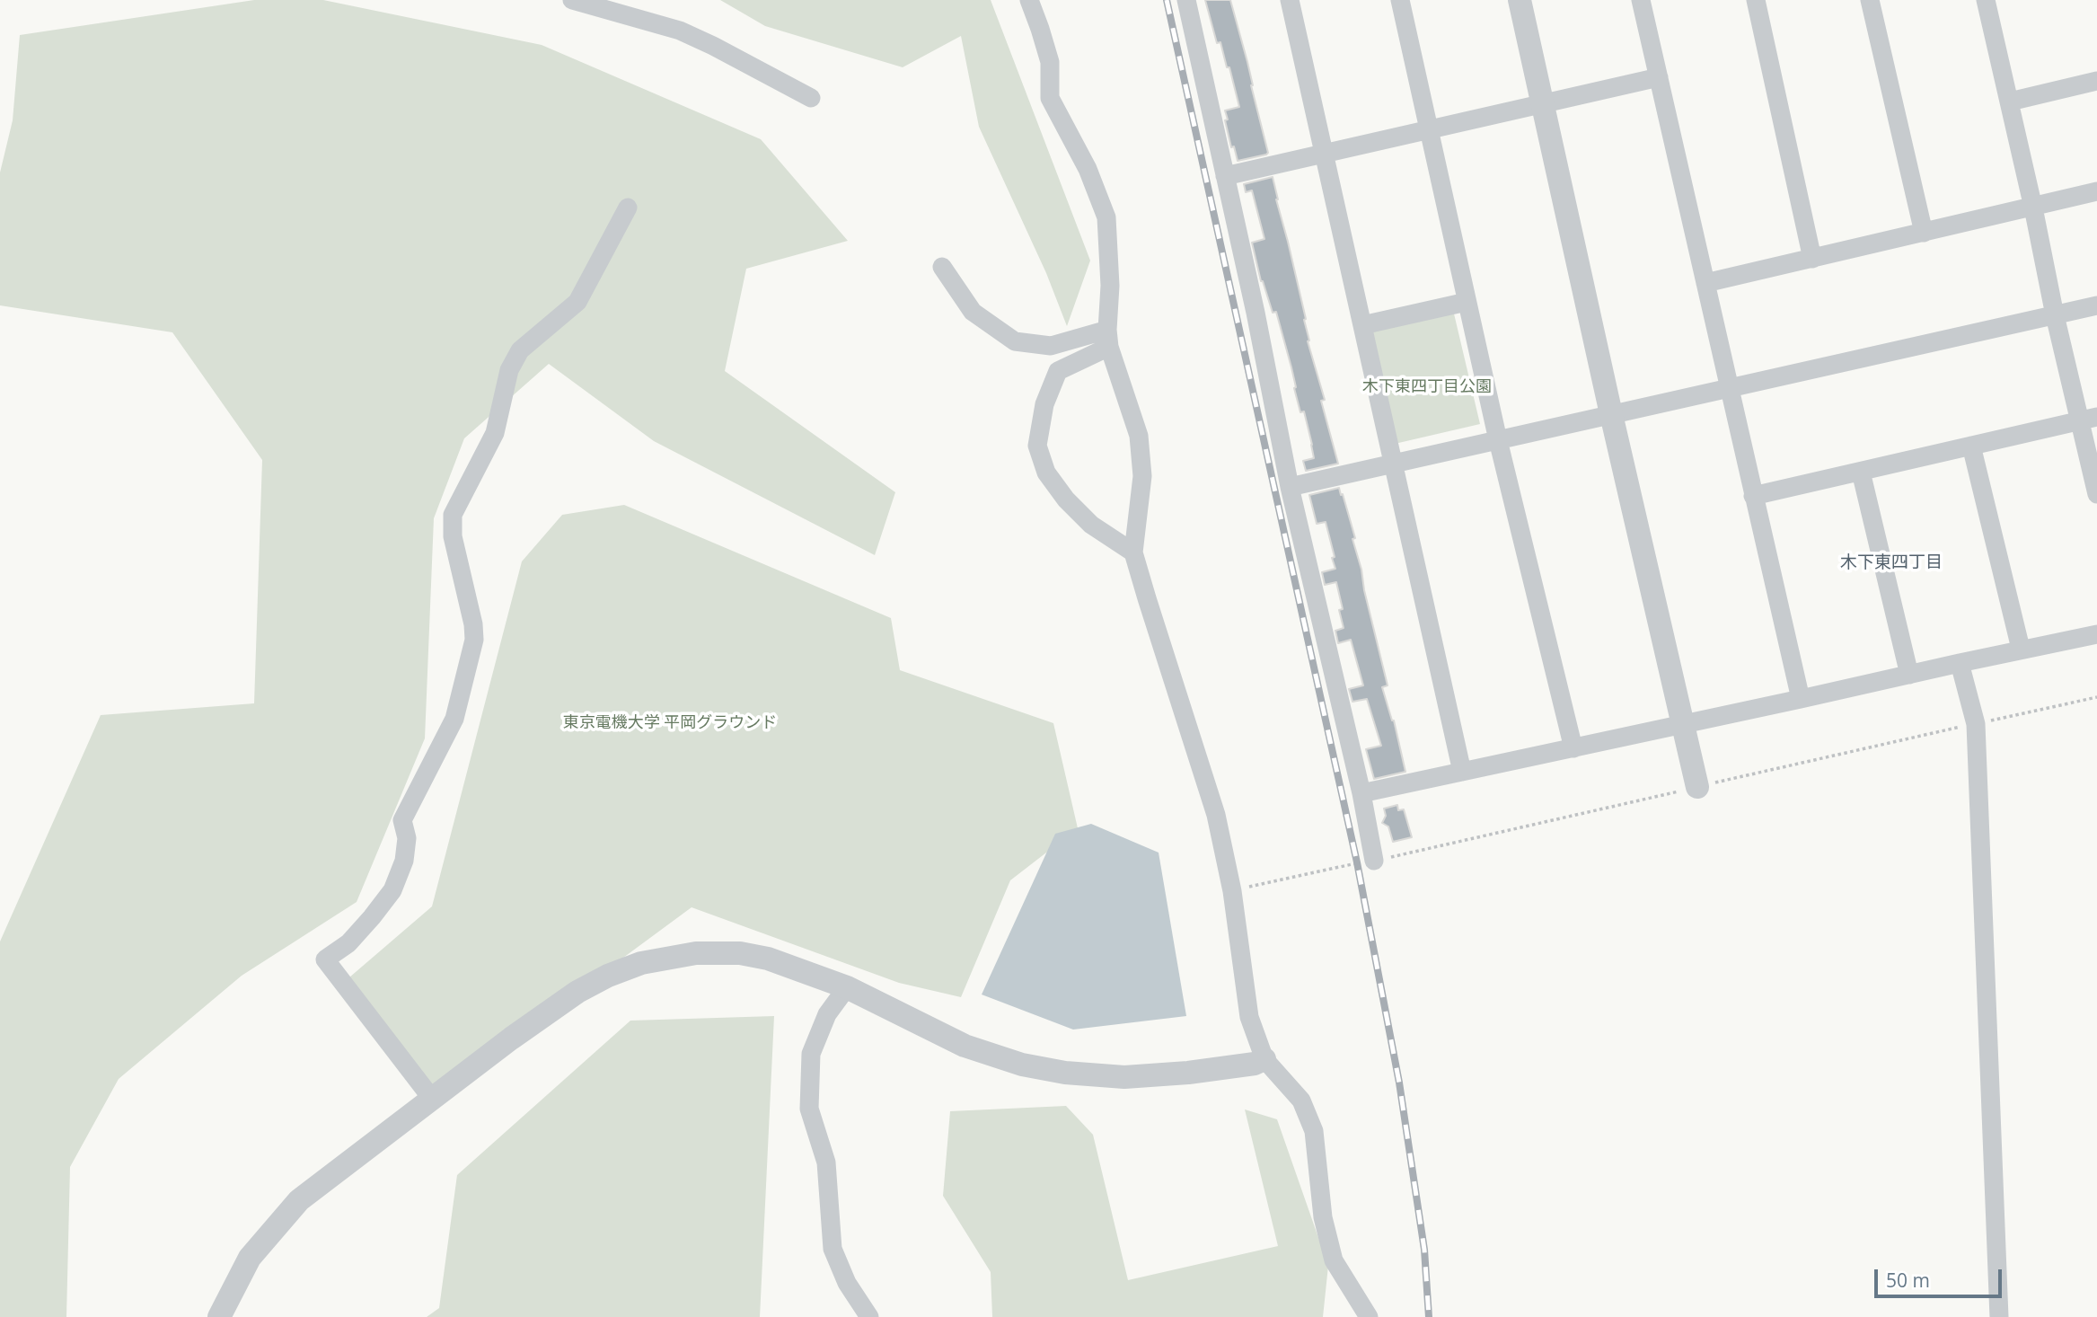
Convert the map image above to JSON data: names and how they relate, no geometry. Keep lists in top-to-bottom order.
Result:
{
  "districts": ["木下東四丁目"],
  "parks": ["木下東四丁目公園", "東京電機大学 平岡グラウンド"],
  "scale_bar": "50 m"
}
